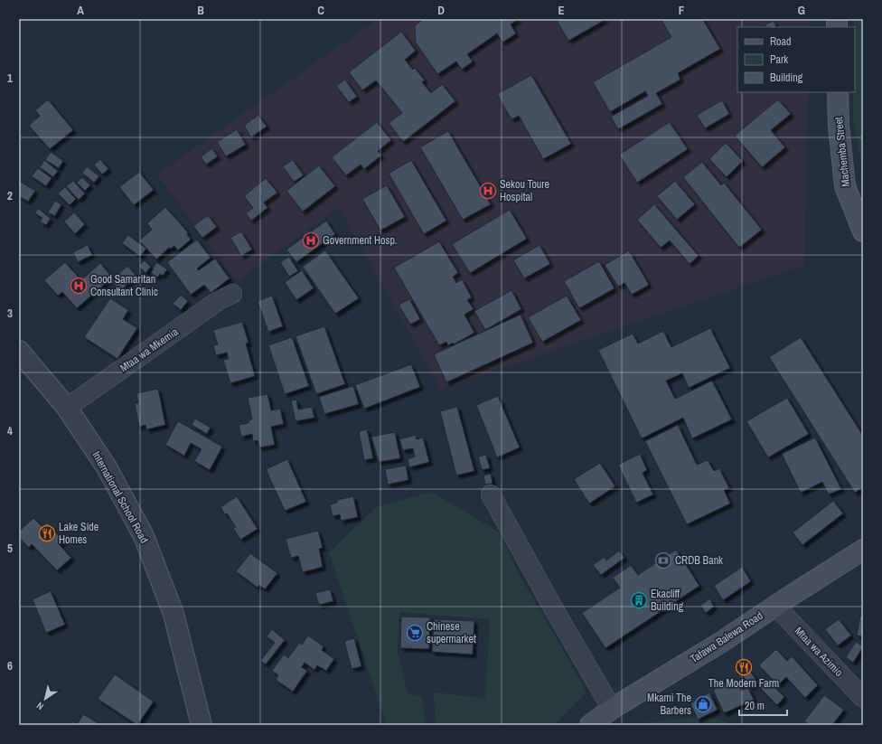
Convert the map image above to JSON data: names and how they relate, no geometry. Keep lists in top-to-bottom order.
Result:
{
  "streets": {
    "main road": ["Machemba Street", "Tafawa Balewa Road"],
    "street": ["Mtaa wa Mkemia", "International School Road", "Mtaa wa Azimio"]
  },
  "crossings": [
    ["Mtaa wa Mkemia", "International School Road"],
    ["Tafawa Balewa Road", "Mtaa wa Azimio"]
  ],
  "places": {
    "hospital": ["Sekou Toure Hospital", "Government Hosp.", "Good Samaritan Consultant Clinic"],
    "restaurant": ["Lake Side Homes", "The Modern Farm"],
    "bank": ["CRDB Bank"],
    "building": ["Ekacliff Building"],
    "supermarket": ["Chinese supermarket"],
    "shop": ["Mkami The Barbers"]
  },
  "legend": ["Road", "Park", "Building"],
  "scale_bar": "20 m",
  "north": "bottom left",
  "grid": {
    "columns": [
      "A",
      "B",
      "C",
      "D",
      "E",
      "F",
      "G"
    ],
    "rows": [
      "1",
      "2",
      "3",
      "4",
      "5",
      "6"
    ]
  }
}
